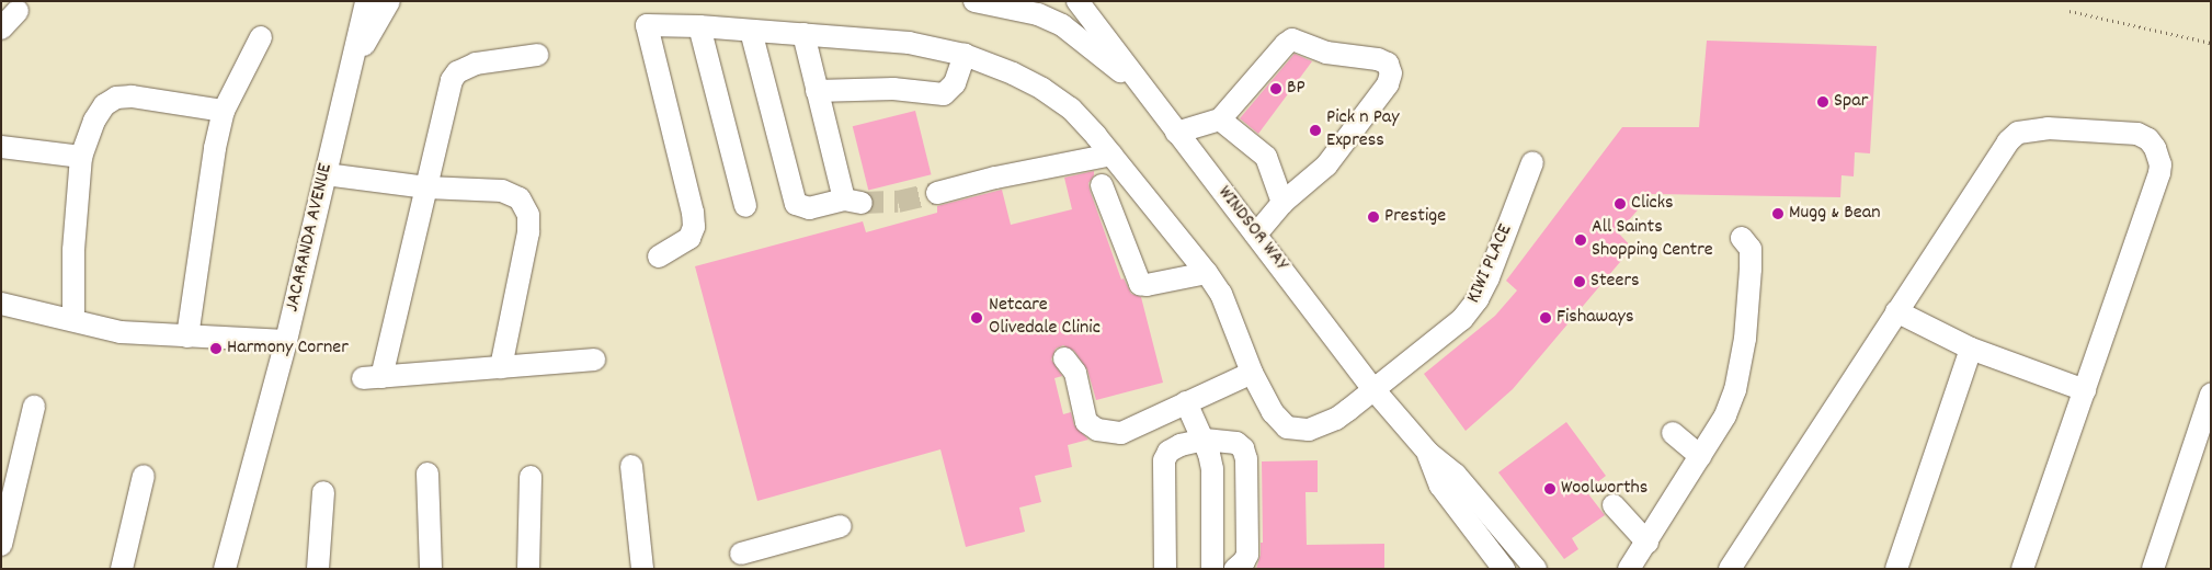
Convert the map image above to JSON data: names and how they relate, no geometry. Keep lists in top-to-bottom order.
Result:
{
  "streets": {
    "street": ["WINDSOR WAY", "JACARANDA AVENUE", "KIWI PLACE"]
  },
  "crossings": [
    ["WINDSOR WAY", "KIWI PLACE"]
  ],
  "places": [
    "BP",
    "Spar",
    "Pick n Pay Express",
    "Clicks",
    "Mugg & Bean",
    "Prestige",
    "All Saints Shopping Centre",
    "Steers",
    "Netcare Olivedale Clinic",
    "Fishaways",
    "Harmony Corner",
    "Woolworths"
  ]
}
